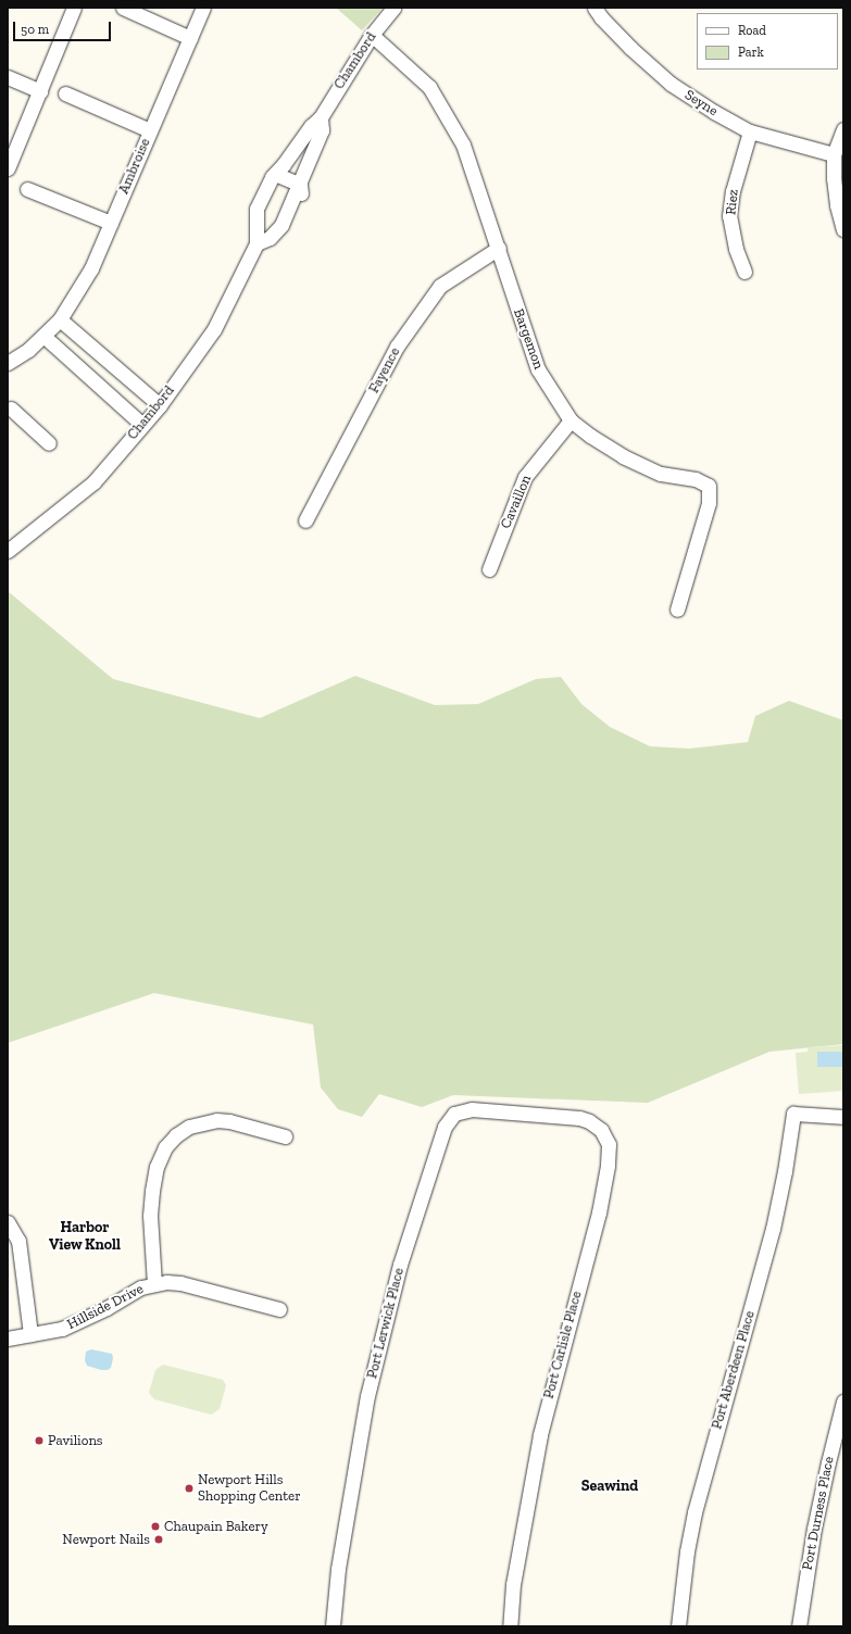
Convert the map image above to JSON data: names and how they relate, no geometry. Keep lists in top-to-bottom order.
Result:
{
  "streets": {
    "street": [
      "Chambord",
      "Seyne",
      "Ambroise",
      "Riez",
      "Bargemon",
      "Fayence",
      "Cavaillon",
      "Hillside Drive",
      "Port Lerwick Place",
      "Port Carlisle Place",
      "Port Aberdeen Place",
      "Port Durness Place"
    ]
  },
  "crossings": [
    ["Chambord", "Bargemon"],
    ["Seyne", "Riez"],
    ["Bargemon", "Fayence"],
    ["Bargemon", "Cavaillon"],
    ["Port Lerwick Place", "Port Carlisle Place"]
  ],
  "districts": ["Harbor View Knoll", "Seawind"],
  "places": [
    "Pavilions",
    "Newport Hills Shopping Center",
    "Chaupain Bakery",
    "Newport Nails"
  ],
  "legend": ["Road", "Park"],
  "scale_bar": "50 m"
}
